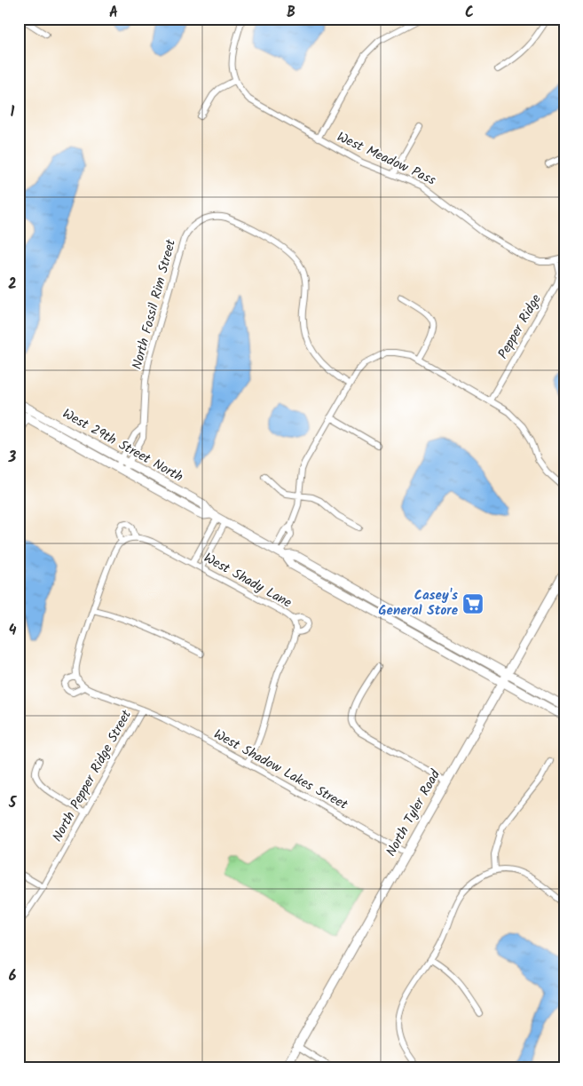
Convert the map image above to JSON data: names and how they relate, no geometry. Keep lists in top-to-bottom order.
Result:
{
  "streets": {
    "main road": ["West 29th Street North", "North Tyler Road"],
    "street": [
      "West Meadow Pass",
      "North Fossil Rim Street",
      "Pepper Ridge",
      "West Shady Lane",
      "West Shadow Lakes Street",
      "North Pepper Ridge Street"
    ]
  },
  "crossings": [
    ["West Meadow Pass", "Pepper Ridge"],
    ["North Fossil Rim Street", "West 29th Street North"],
    ["West 29th Street North", "North Tyler Road"],
    ["West Shadow Lakes Street", "North Pepper Ridge Street"],
    ["West Shadow Lakes Street", "North Tyler Road"]
  ],
  "places": {
    "supermarket": ["Casey's General Store"]
  },
  "grid": {
    "columns": ["A", "B", "C"],
    "rows": [
      "1",
      "2",
      "3",
      "4",
      "5",
      "6"
    ]
  }
}
